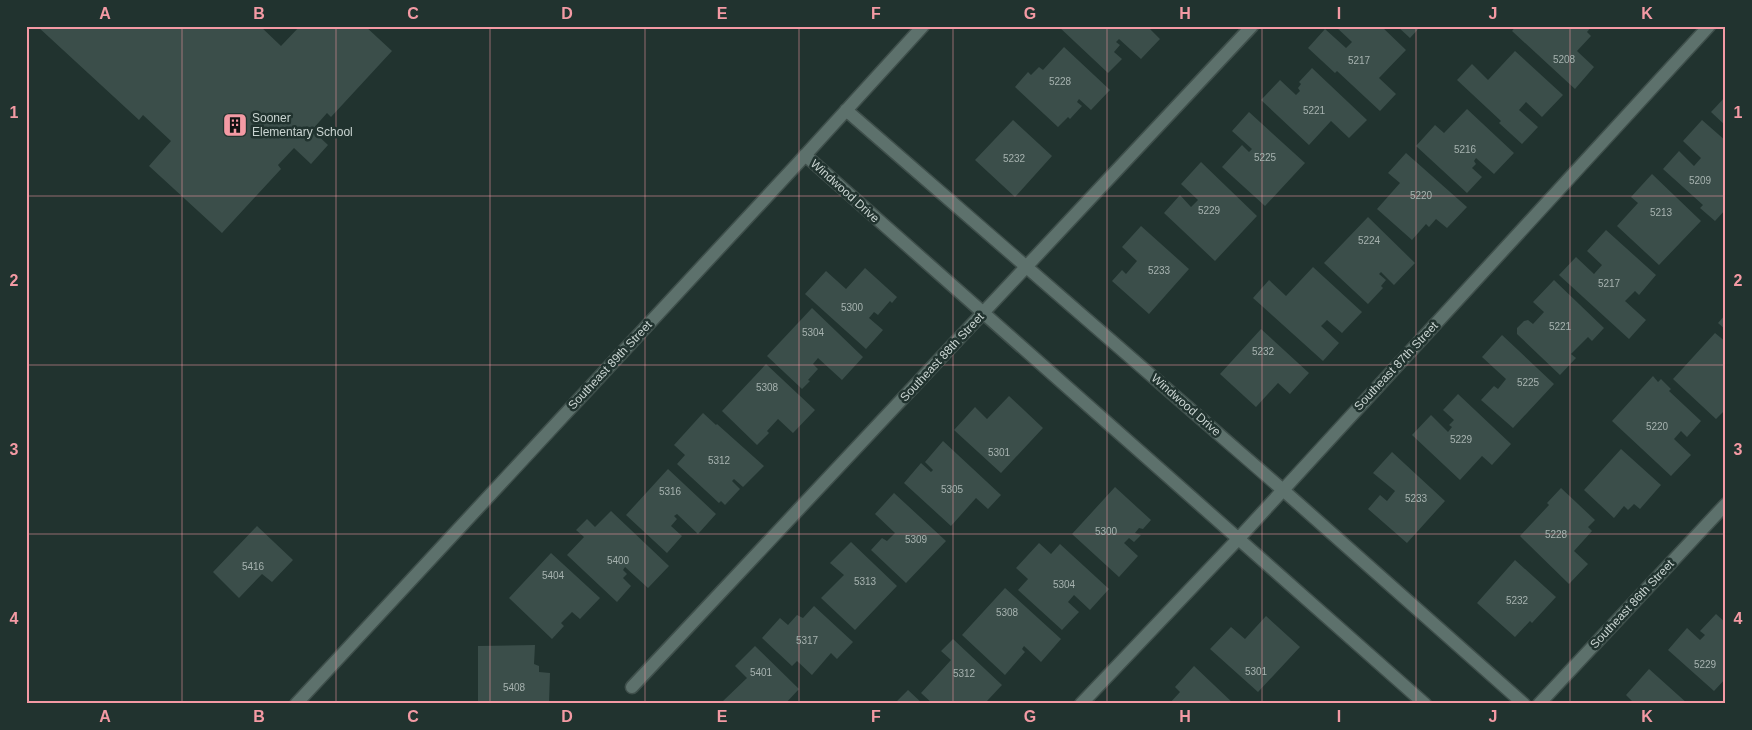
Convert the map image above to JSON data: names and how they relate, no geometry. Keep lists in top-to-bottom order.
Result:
{
  "streets": {
    "street": [
      "Windwood Drive",
      "Southeast 88th Street",
      "Southeast 89th Street",
      "Southeast 87th Street",
      "Southeast 86th Street"
    ]
  },
  "crossings": [
    ["Windwood Drive", "Southeast 88th Street"],
    ["Windwood Drive", "Southeast 89th Street"],
    ["Windwood Drive", "Southeast 87th Street"]
  ],
  "places": {
    "building": ["Sooner Elementary School"]
  },
  "house_numbers": [
    "5208",
    "5217",
    "5228",
    "5221",
    "5216",
    "5225",
    "5232",
    "5209",
    "5220",
    "5229",
    "5213",
    "5224",
    "5233",
    "5217",
    "5300",
    "5221",
    "5304",
    "5232",
    "5225",
    "5308",
    "5220",
    "5229",
    "5301",
    "5312",
    "5305",
    "5316",
    "5233",
    "5300",
    "5228",
    "5309",
    "5400",
    "5416",
    "5404",
    "5313",
    "5304",
    "5232",
    "5308",
    "5317",
    "5229",
    "5301",
    "5401",
    "5312",
    "5408"
  ],
  "grid": {
    "columns": [
      "A",
      "B",
      "C",
      "D",
      "E",
      "F",
      "G",
      "H",
      "I",
      "J",
      "K"
    ],
    "rows": [
      "1",
      "2",
      "3",
      "4"
    ]
  }
}
